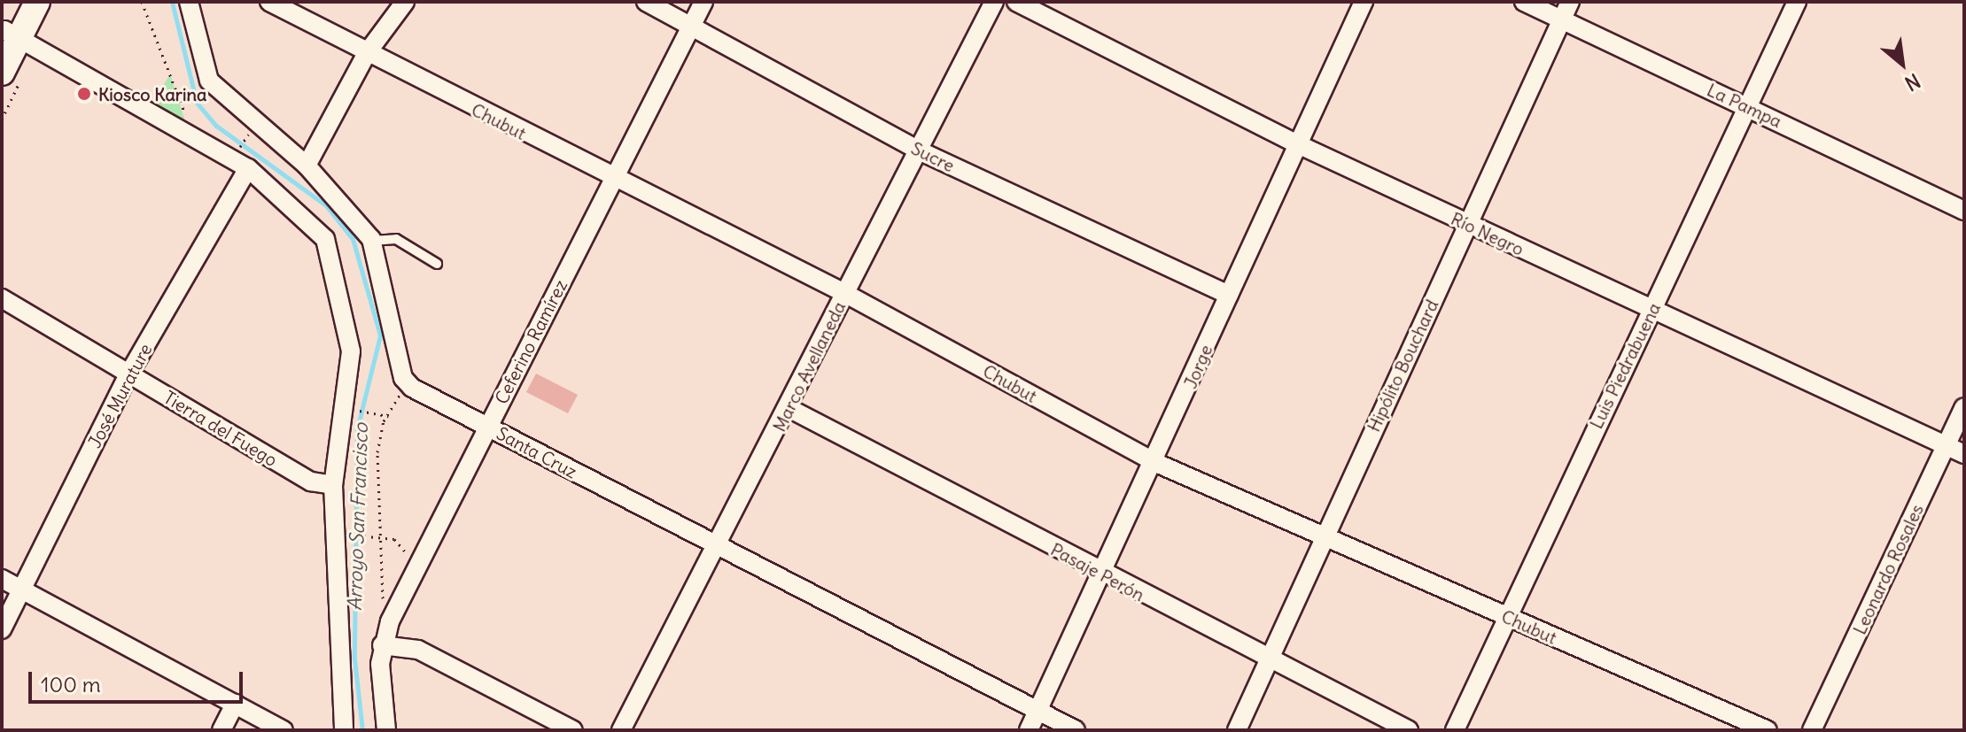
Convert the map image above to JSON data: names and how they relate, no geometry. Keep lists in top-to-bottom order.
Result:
{
  "streets": {
    "street": [
      "La Pampa",
      "Chubut",
      "Sucre",
      "Río Negro",
      "Ceferino Ramírez",
      "Hipólito Bouchard",
      "Luis Piedrabuena",
      "Marco Avellaneda",
      "Jorge",
      "José Murature",
      "Tierra del Fuego",
      "Santa Cruz",
      "Leonardo Rosales",
      "Pasaje Perón"
    ]
  },
  "crossings": [
    ["La Pampa", "Hipólito Bouchard"],
    ["La Pampa", "Luis Piedrabuena"],
    ["Chubut", "Ceferino Ramírez"],
    ["Chubut", "Hipólito Bouchard"],
    ["Chubut", "Luis Piedrabuena"],
    ["Chubut", "Marco Avellaneda"],
    ["Chubut", "Jorge"],
    ["Sucre", "Ceferino Ramírez"],
    ["Sucre", "Marco Avellaneda"],
    ["Sucre", "Jorge"],
    ["Río Negro", "Hipólito Bouchard"],
    ["Río Negro", "Luis Piedrabuena"],
    ["Río Negro", "Jorge"],
    ["Río Negro", "Leonardo Rosales"],
    ["Ceferino Ramírez", "Santa Cruz"],
    ["Hipólito Bouchard", "Pasaje Perón"],
    ["Marco Avellaneda", "Santa Cruz"],
    ["Marco Avellaneda", "Pasaje Perón"],
    ["Jorge", "Santa Cruz"],
    ["Jorge", "Pasaje Perón"],
    ["José Murature", "Tierra del Fuego"]
  ],
  "water": ["Arroyo San Francisco"],
  "places": ["Kiosco Karina"],
  "scale_bar": "100 m",
  "north": "bottom right"
}
